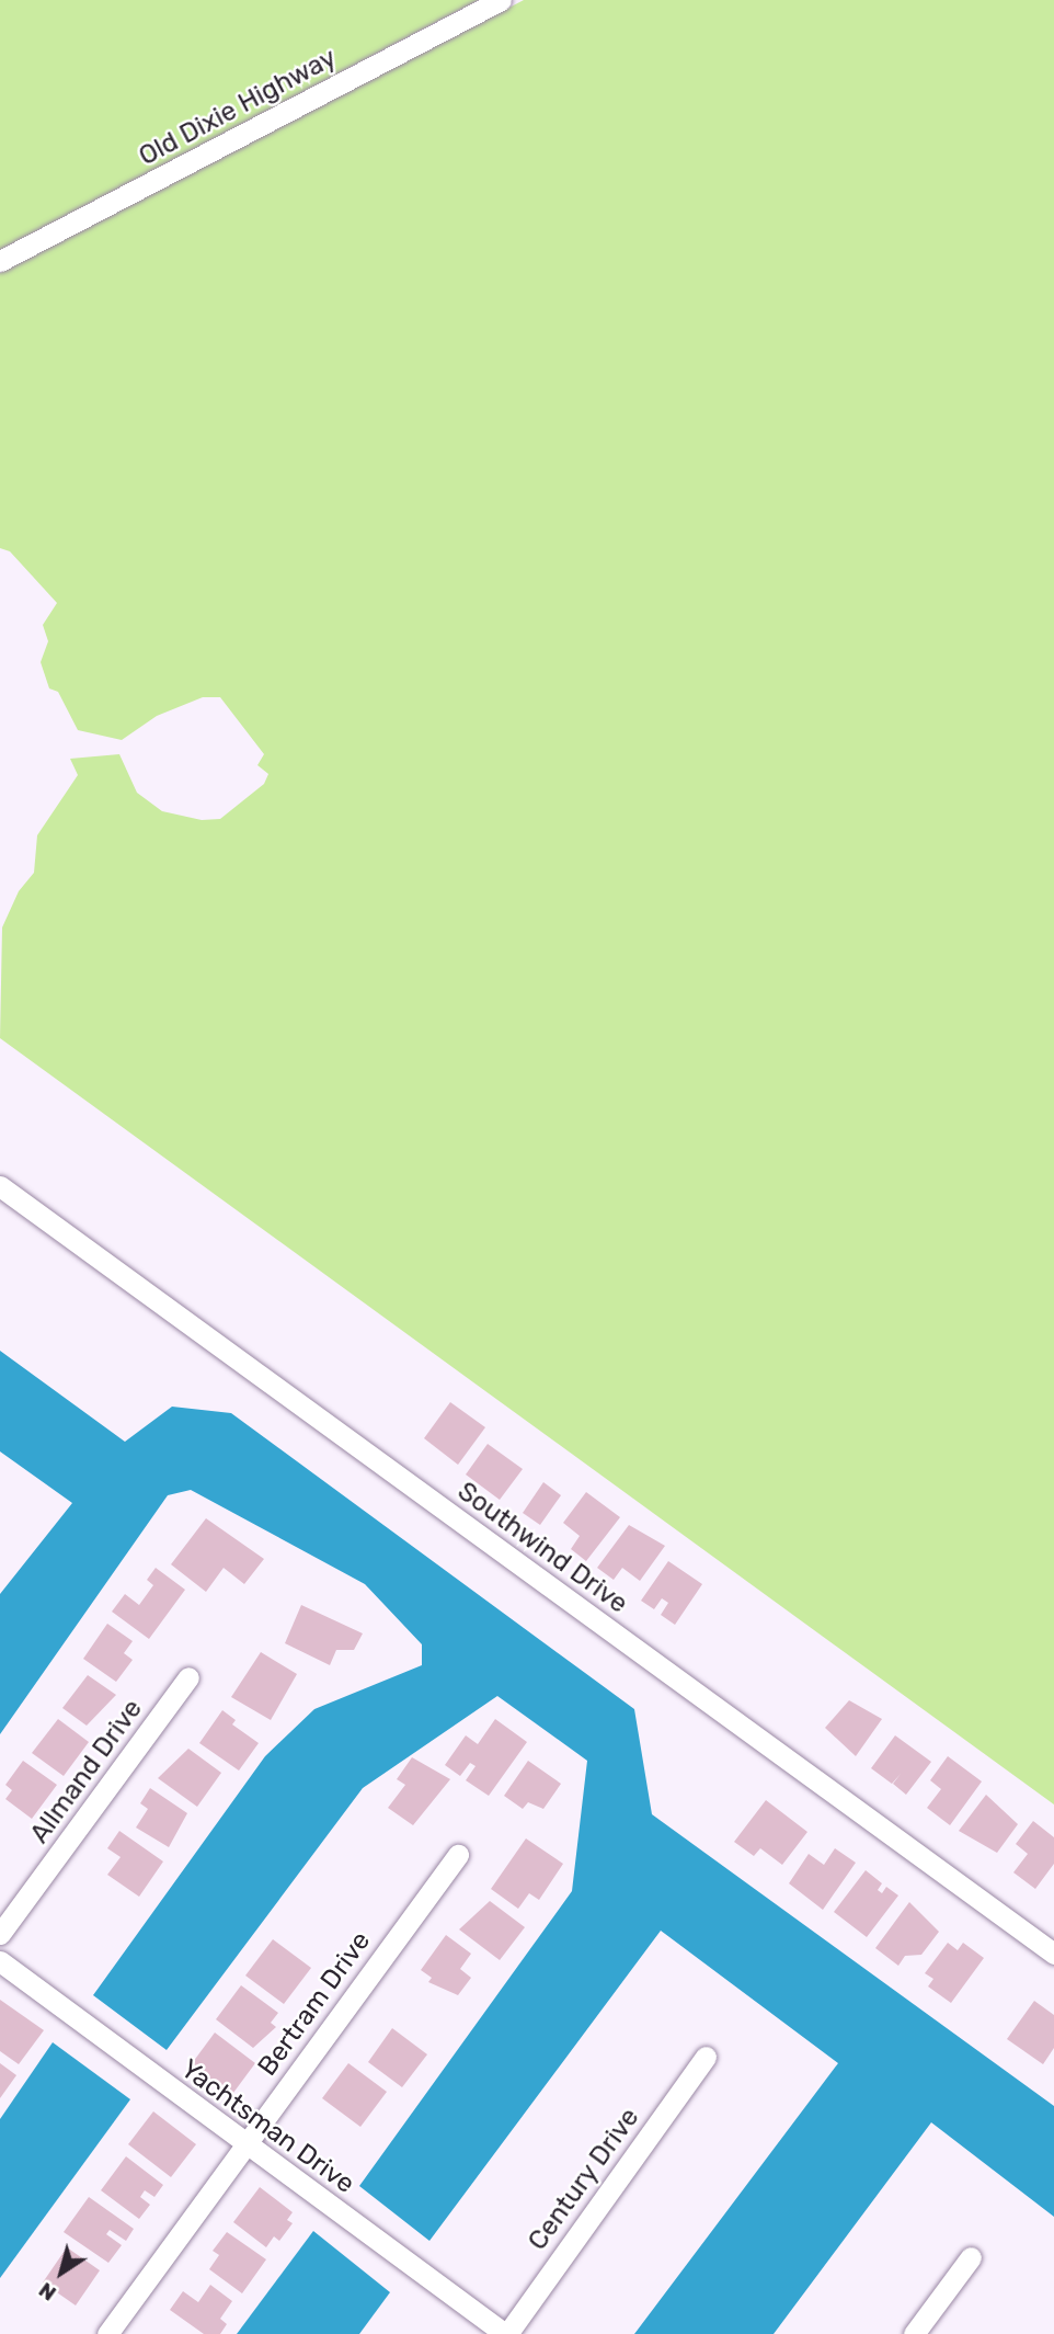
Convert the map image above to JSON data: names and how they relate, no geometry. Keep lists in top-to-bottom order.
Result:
{
  "streets": {
    "street": [
      "Old Dixie Highway",
      "Southwind Drive",
      "Allmand Drive",
      "Bertram Drive",
      "Yachtsman Drive",
      "Century Drive"
    ]
  },
  "crossings": [
    ["Bertram Drive", "Yachtsman Drive"],
    ["Yachtsman Drive", "Century Drive"]
  ],
  "north": "bottom left"
}
